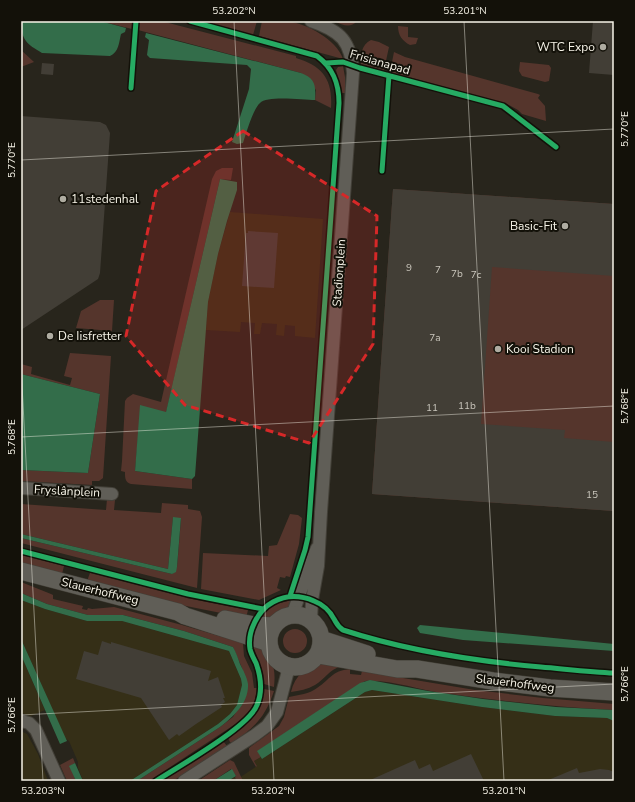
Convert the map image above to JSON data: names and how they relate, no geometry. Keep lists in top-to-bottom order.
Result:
{
  "streets": {
    "main road": ["Slauerhoffweg"],
    "street": ["Stadionplein", "Fryslânplein"],
    "cycle path": ["Frisianapad"]
  },
  "crossings": [
    ["Stadionplein", "Slauerhoffweg"]
  ],
  "places": [
    "WTC Expo",
    "11stedenhal",
    "Basic-Fit",
    "De Iisfretter",
    "Kooi Stadion"
  ],
  "house_numbers": [
    "9",
    "7",
    "7b",
    "7c",
    "7a",
    "11b",
    "11",
    "15"
  ],
  "coordinates": [
    "53.202°N",
    "53.201°N",
    "5.770°E",
    "5.768°E",
    "5.766°E",
    "53.203°N"
  ]
}
